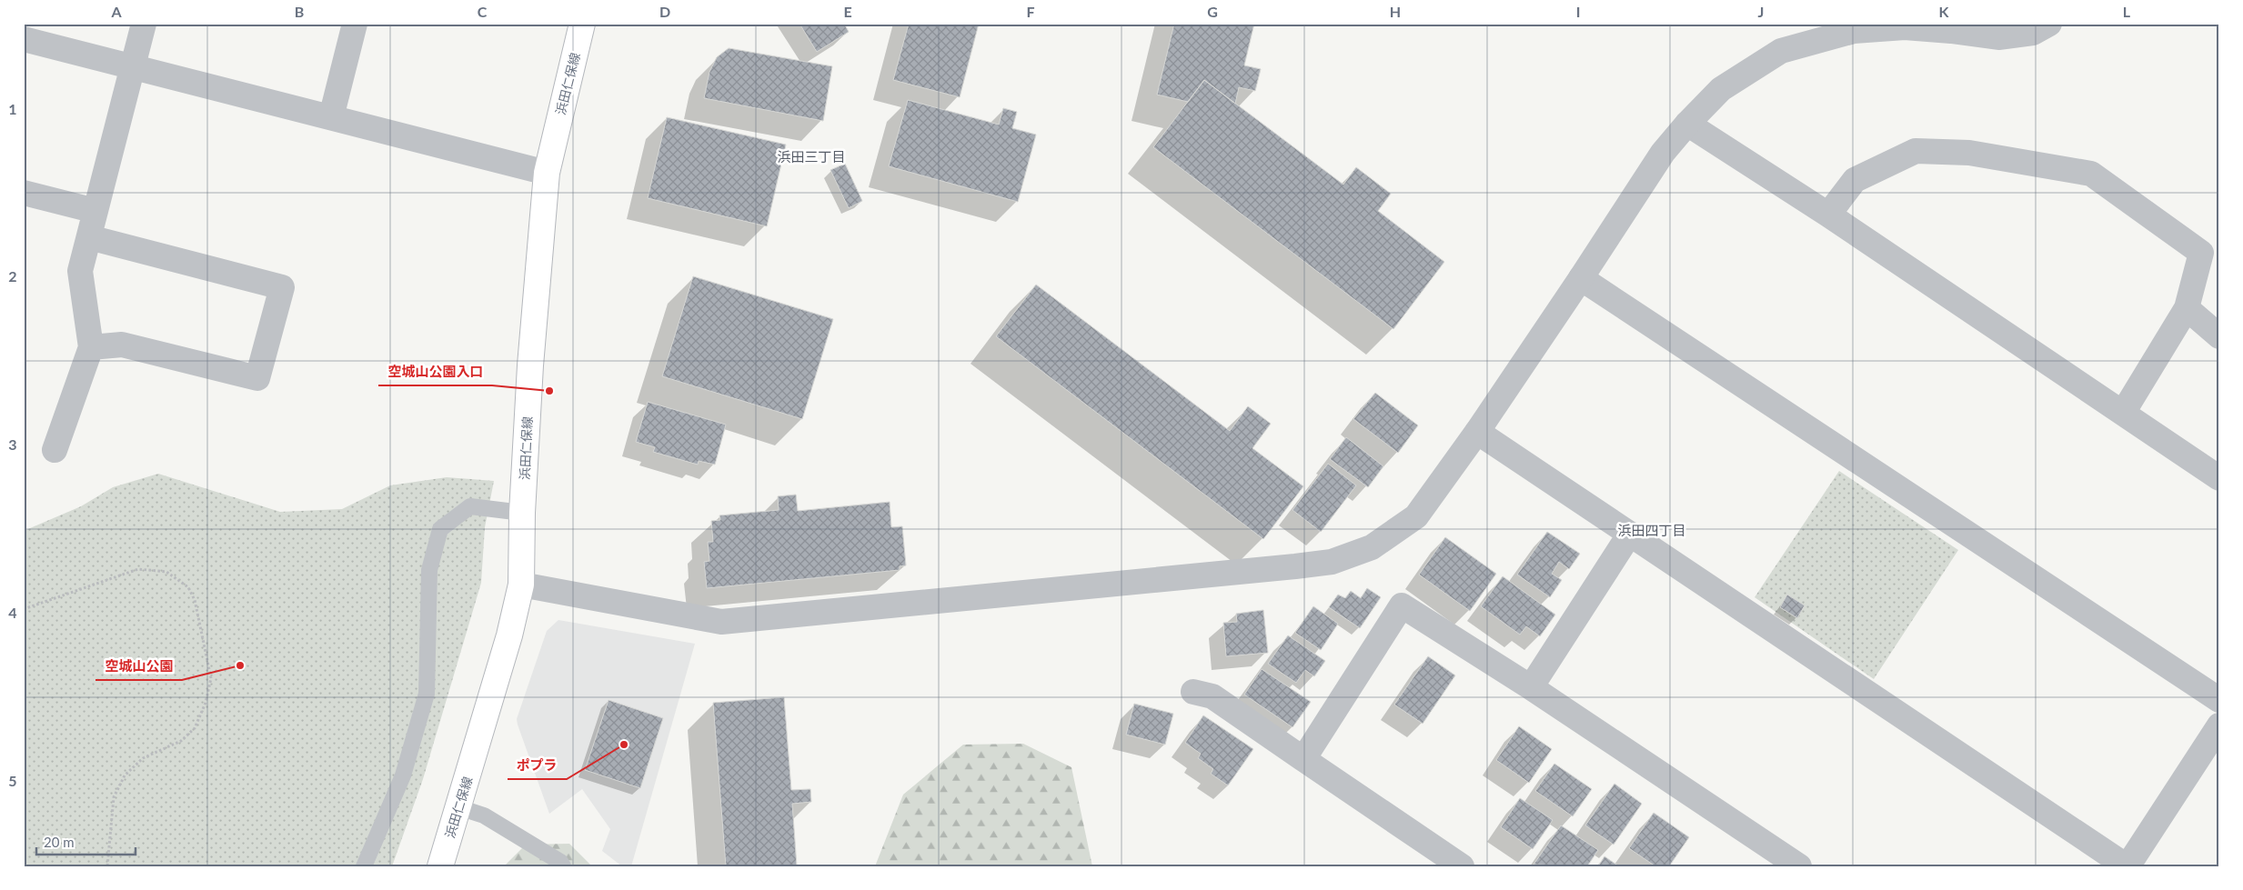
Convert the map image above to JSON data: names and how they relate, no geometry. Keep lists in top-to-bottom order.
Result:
{
  "streets": {
    "main road": ["浜田仁保線"]
  },
  "districts": ["浜田三丁目", "浜田四丁目"],
  "places": ["空城山公園入口", "空城山公園", "ポプラ"],
  "scale_bar": "20 m",
  "grid": {
    "columns": [
      "A",
      "B",
      "C",
      "D",
      "E",
      "F",
      "G",
      "H",
      "I",
      "J",
      "K",
      "L"
    ],
    "rows": [
      "1",
      "2",
      "3",
      "4",
      "5"
    ]
  }
}
